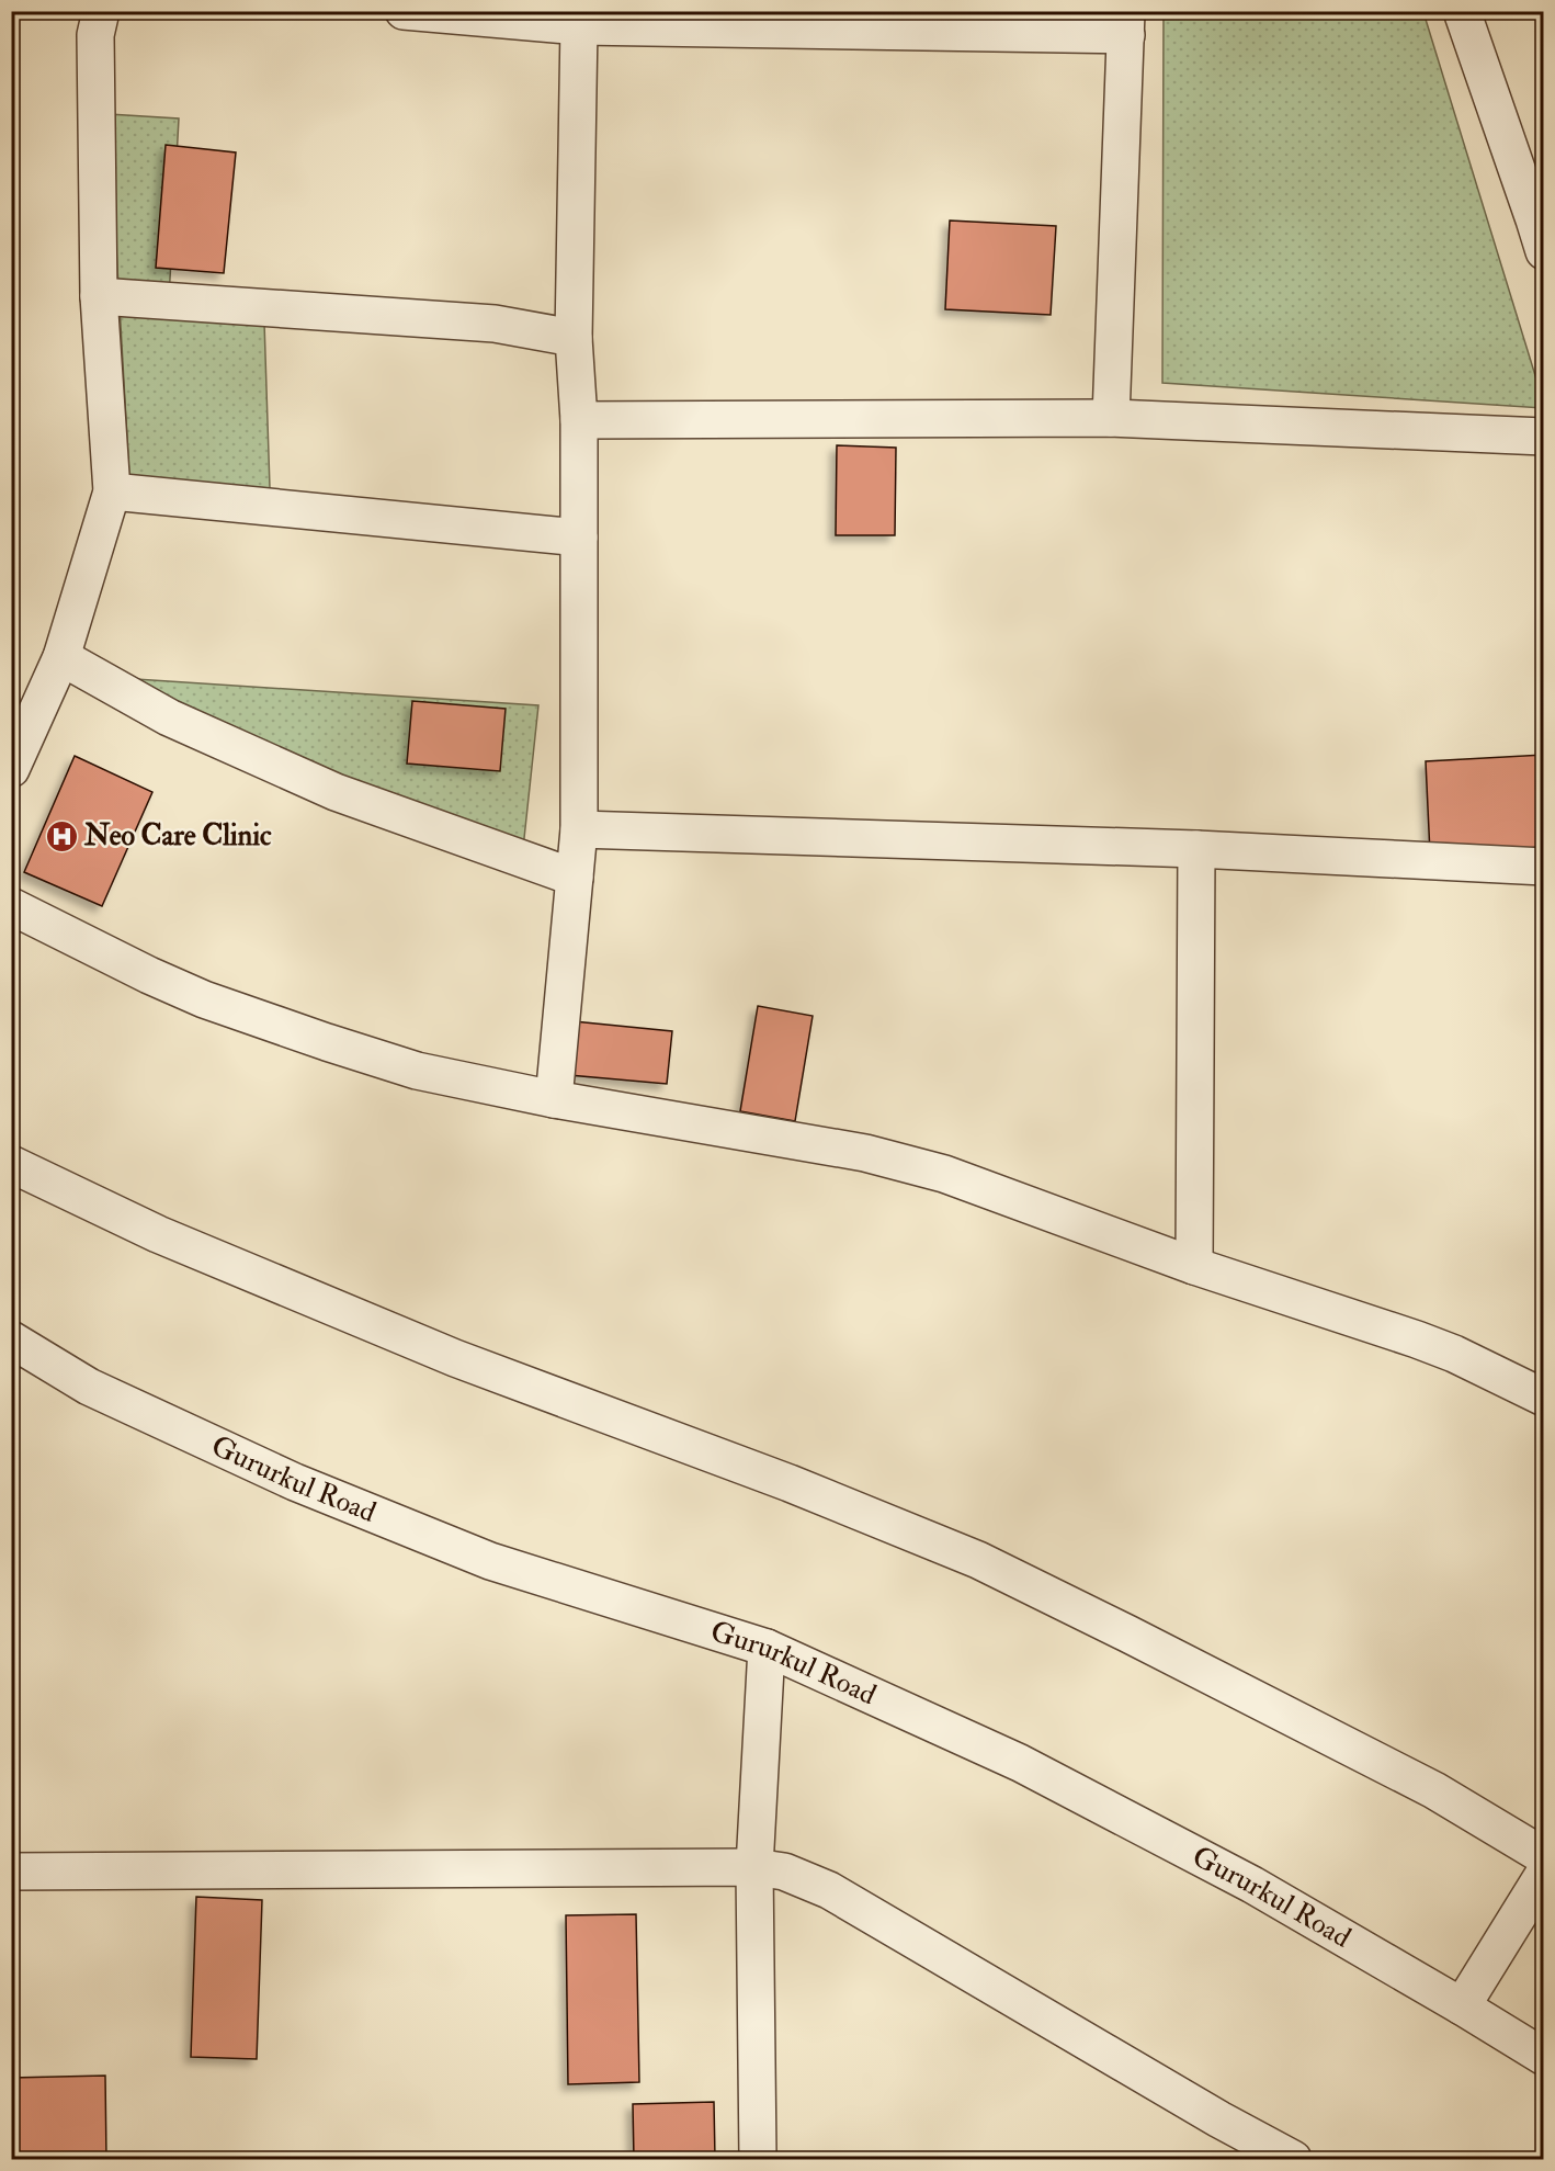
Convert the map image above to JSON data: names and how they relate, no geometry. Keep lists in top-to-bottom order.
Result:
{
  "streets": {
    "street": ["Gururkul Road"]
  },
  "places": {
    "hospital": ["Neo Care Clinic"]
  }
}
